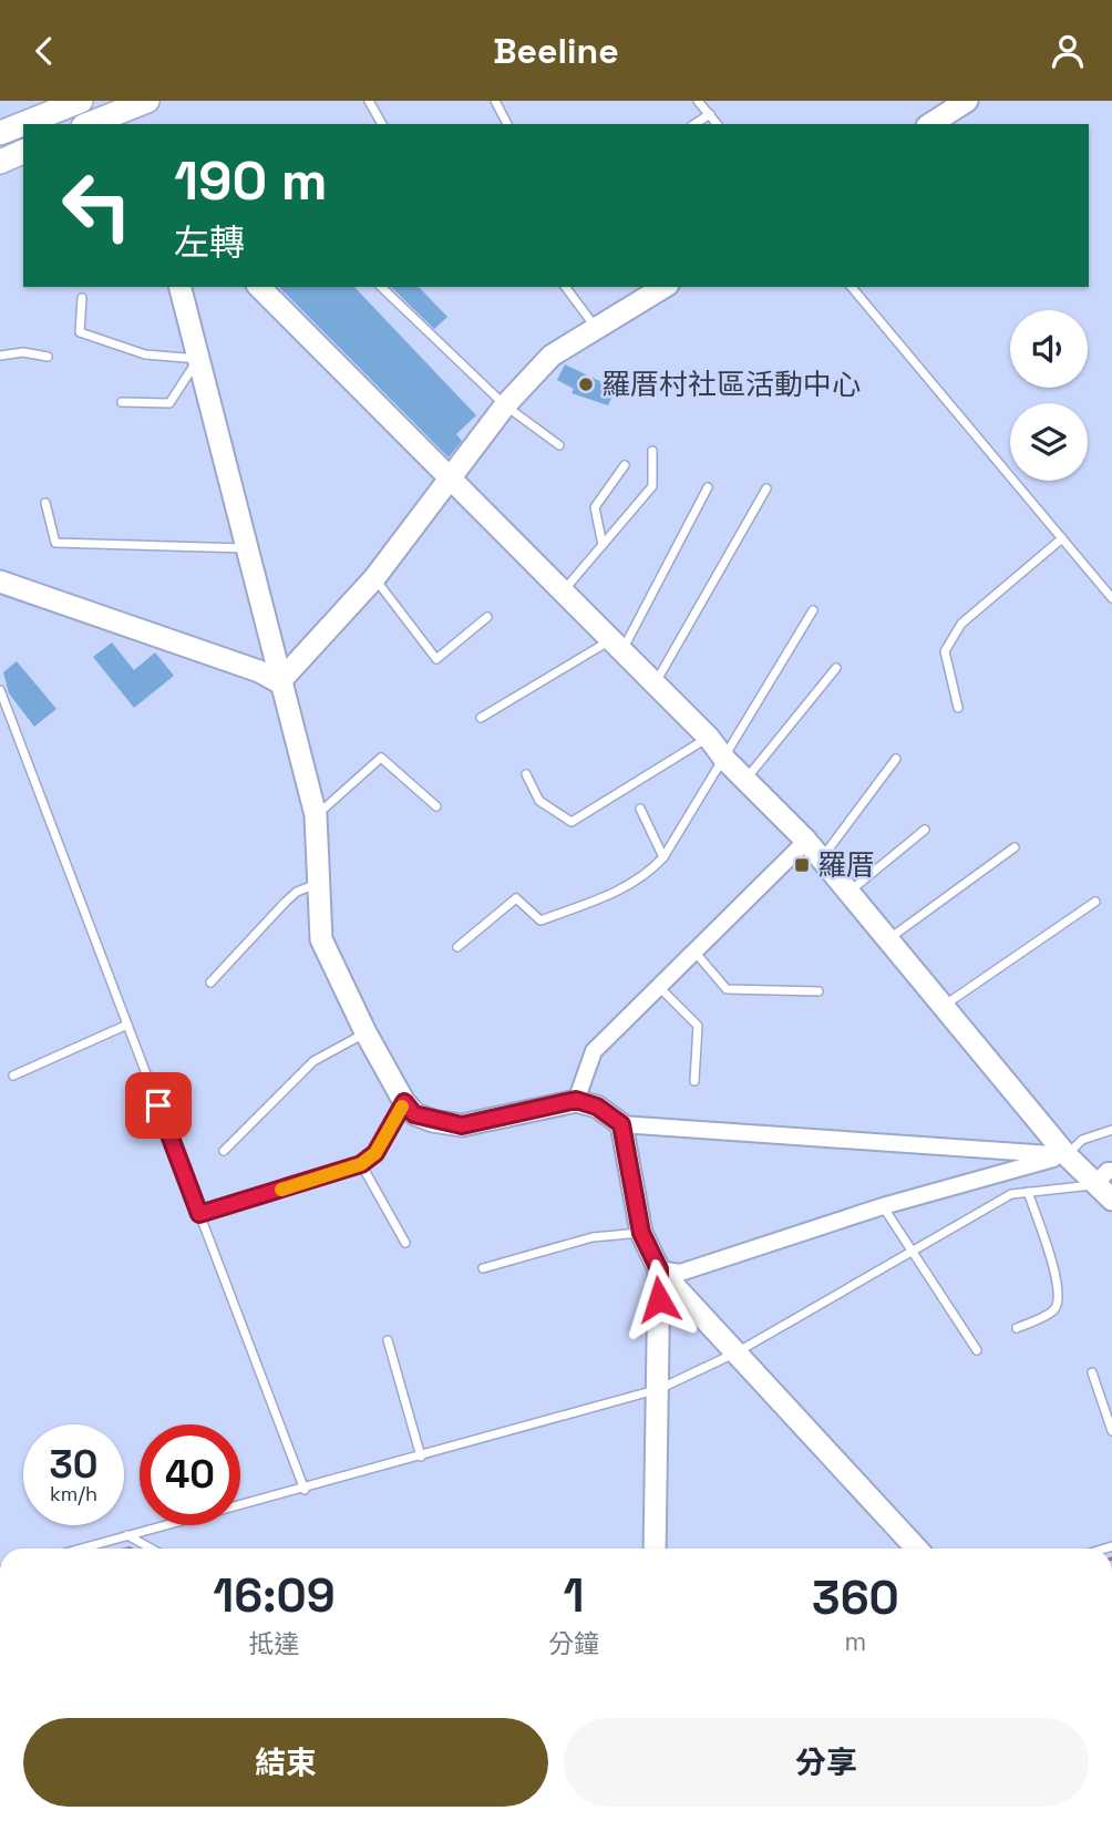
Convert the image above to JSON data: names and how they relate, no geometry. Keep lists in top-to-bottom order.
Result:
{
  "places": {
    "other": ["羅厝村社區活動中心"],
    "transit": ["羅厝"]
  },
  "page": {
    "header": "Beeline",
    "turn": ["190 m", "左轉"],
    "speed": "30 km/h",
    "limit": "40",
    "eta": [
      "16:09",
      "抵達",
      "1",
      "分鐘",
      "360",
      "m"
    ],
    "buttons": ["結束", "分享"]
  }
}
